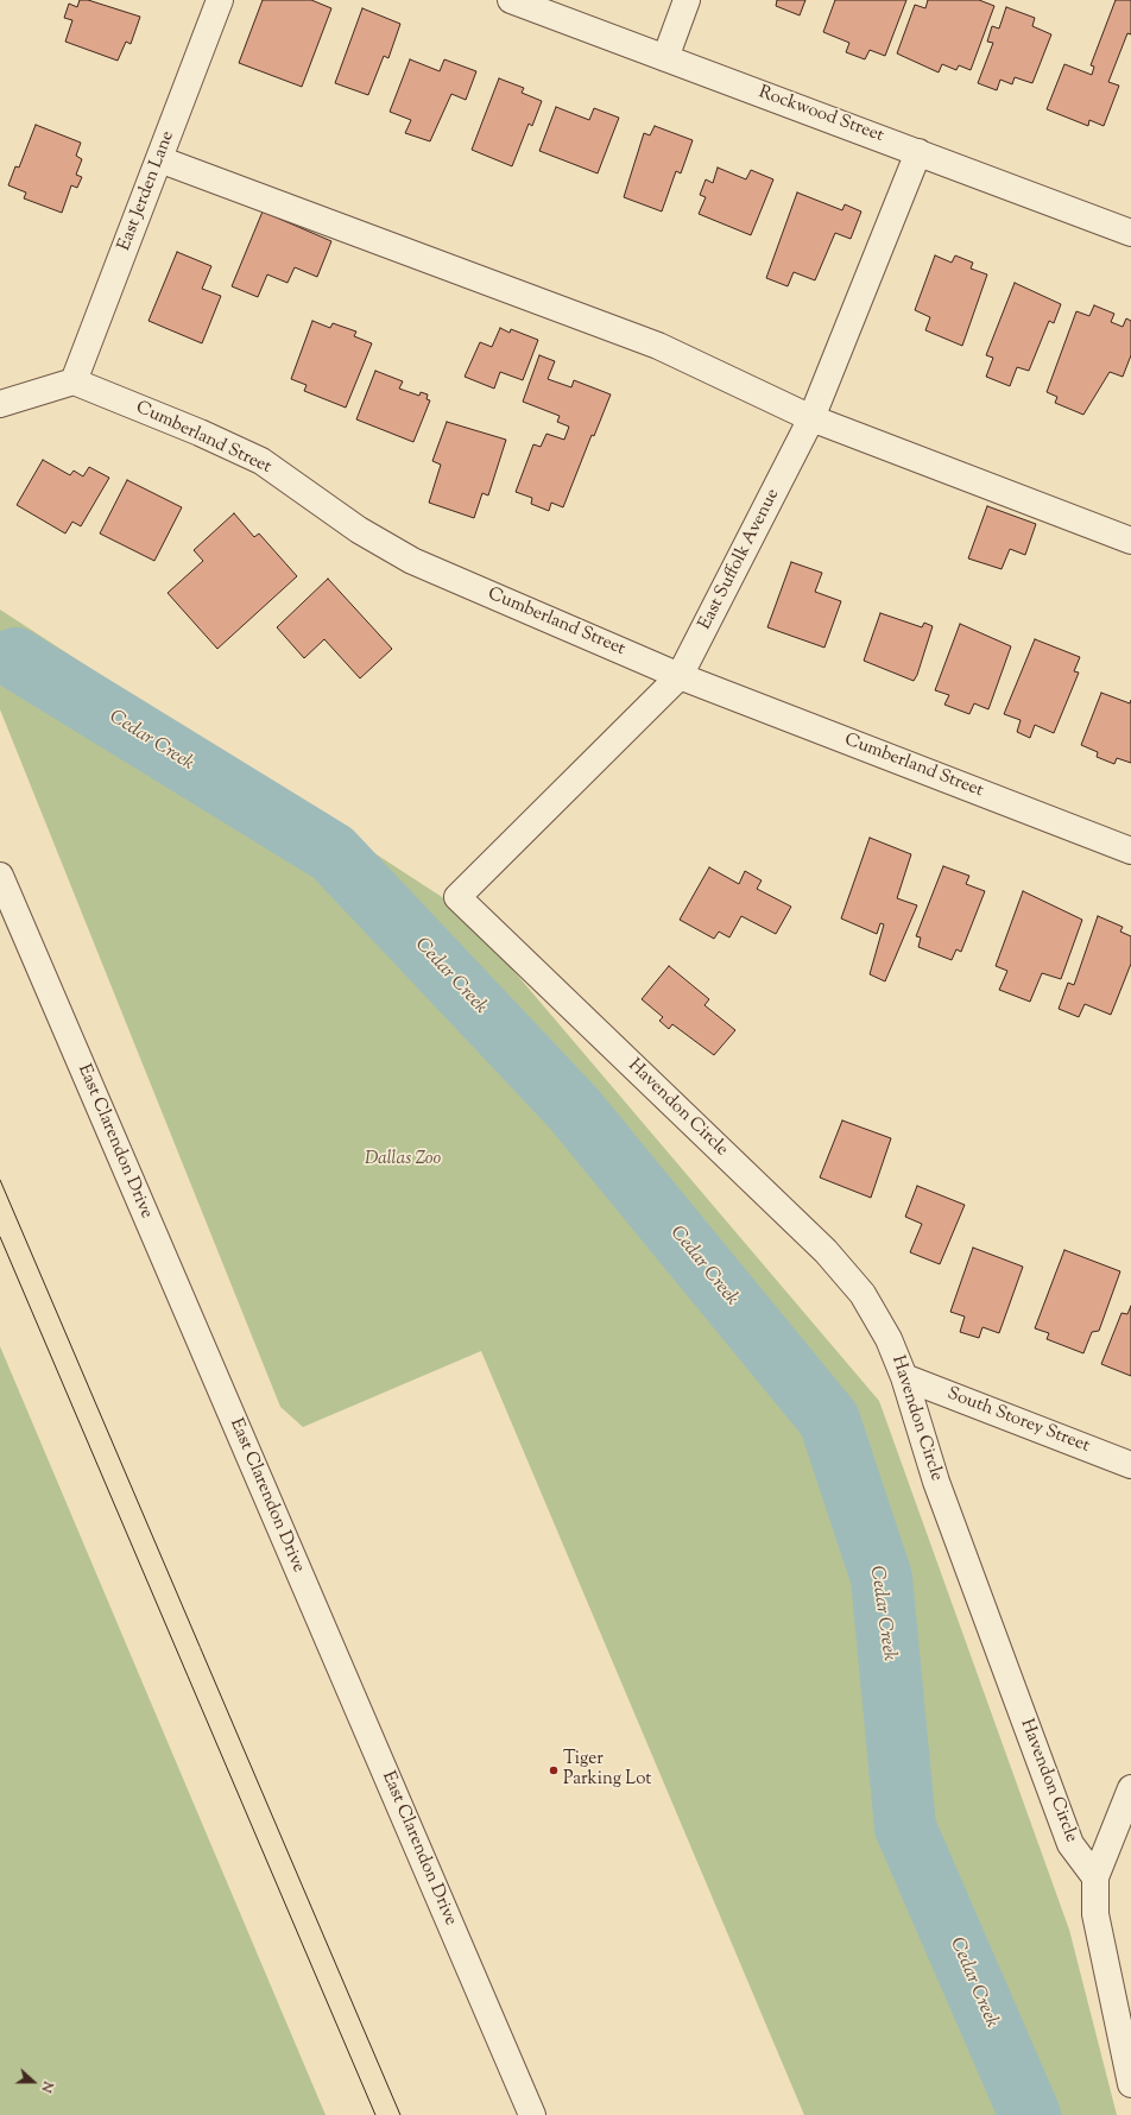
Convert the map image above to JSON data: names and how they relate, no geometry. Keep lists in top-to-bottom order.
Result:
{
  "streets": {
    "street": [
      "Rockwood Street",
      "East Jerden Lane",
      "Cumberland Street",
      "East Suffolk Avenue",
      "Havendon Circle",
      "East Clarendon Drive",
      "South Storey Street"
    ]
  },
  "crossings": [
    ["Rockwood Street", "East Suffolk Avenue"],
    ["East Jerden Lane", "Cumberland Street"],
    ["Cumberland Street", "East Suffolk Avenue"],
    ["East Suffolk Avenue", "Havendon Circle"],
    ["Havendon Circle", "South Storey Street"]
  ],
  "water": ["Cedar Creek"],
  "parks": ["Dallas Zoo"],
  "places": ["Tiger Parking Lot"],
  "north": "right"
}
